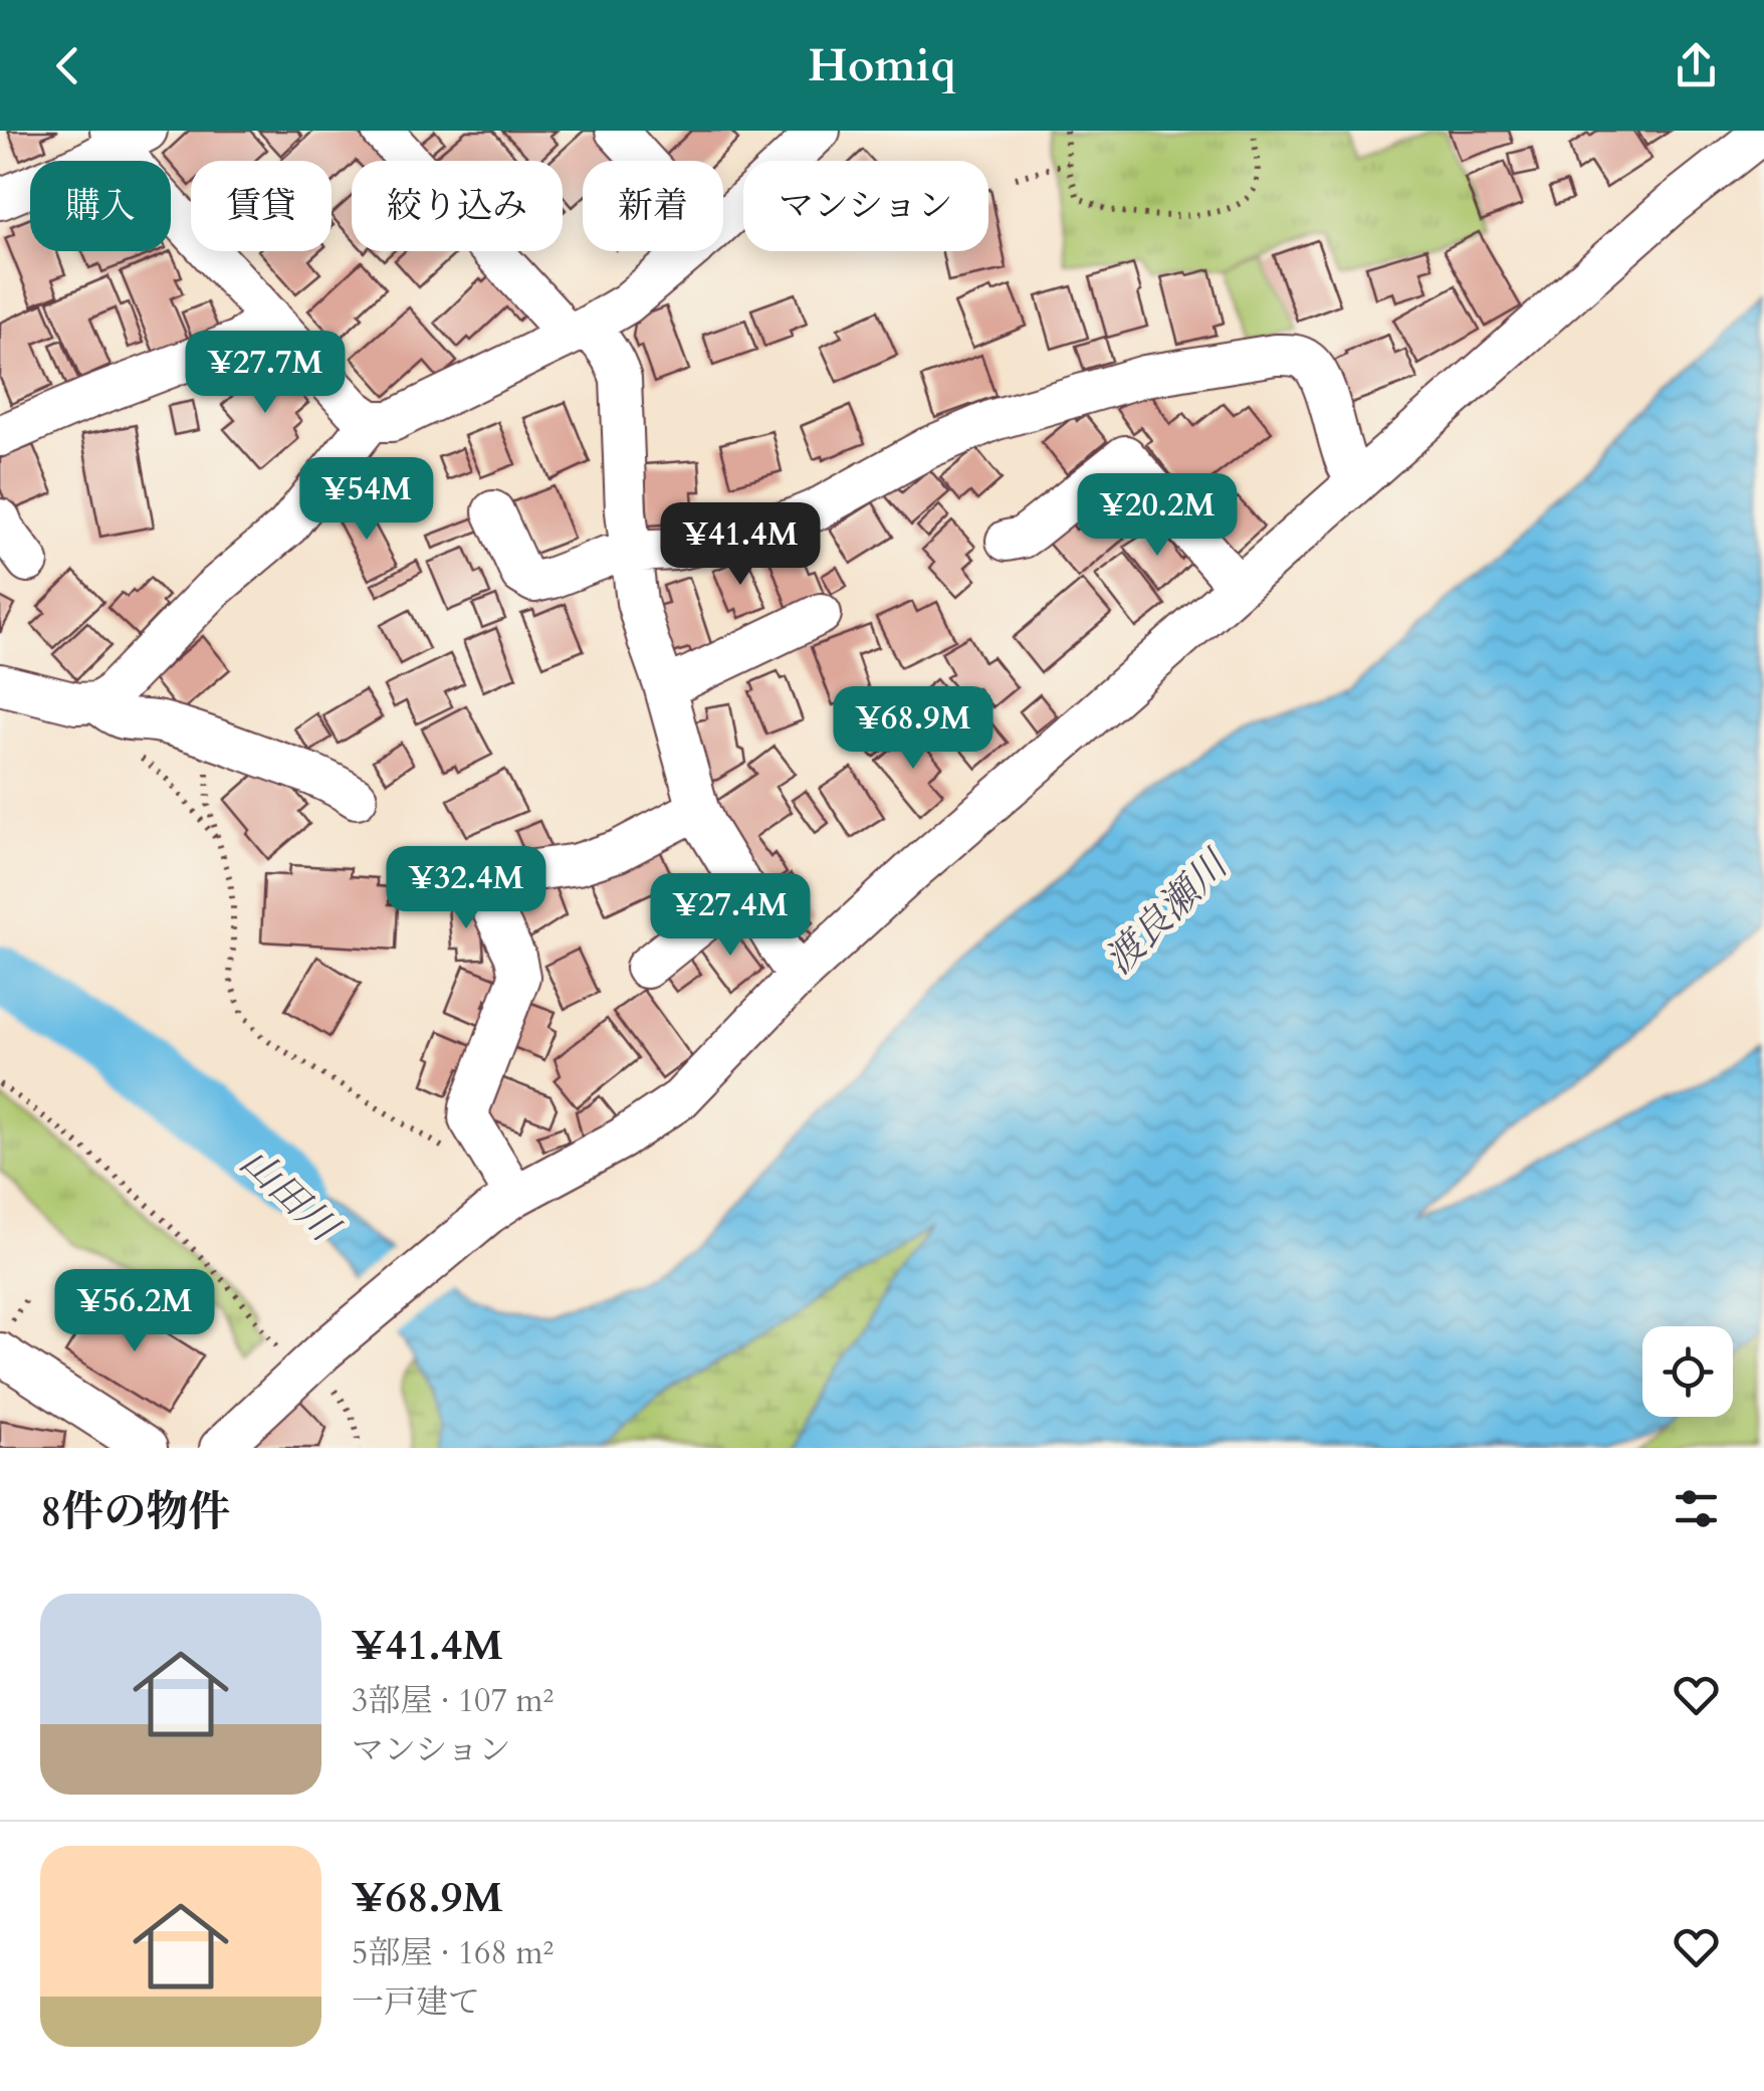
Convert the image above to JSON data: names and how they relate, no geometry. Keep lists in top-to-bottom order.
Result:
{
  "water": ["渡良瀬川", "山田川"],
  "page": {
    "header": "Homiq",
    "chip": [
      "購入",
      "賃貸",
      "絞り込み",
      "新着",
      "マンション"
    ],
    "price": [
      "¥27.7M",
      "¥54M",
      "¥20.2M",
      "¥41.4M",
      "¥68.9M",
      "¥32.4M",
      "¥27.4M",
      "¥56.2M"
    ],
    "heading": "8件の物件",
    "list": [
      {
        "name": "¥41.4M",
        "note": "3部屋 · 107 m² · マンション"
      },
      {
        "name": "¥68.9M",
        "note": "5部屋 · 168 m² · 一戸建て"
      }
    ]
  }
}
